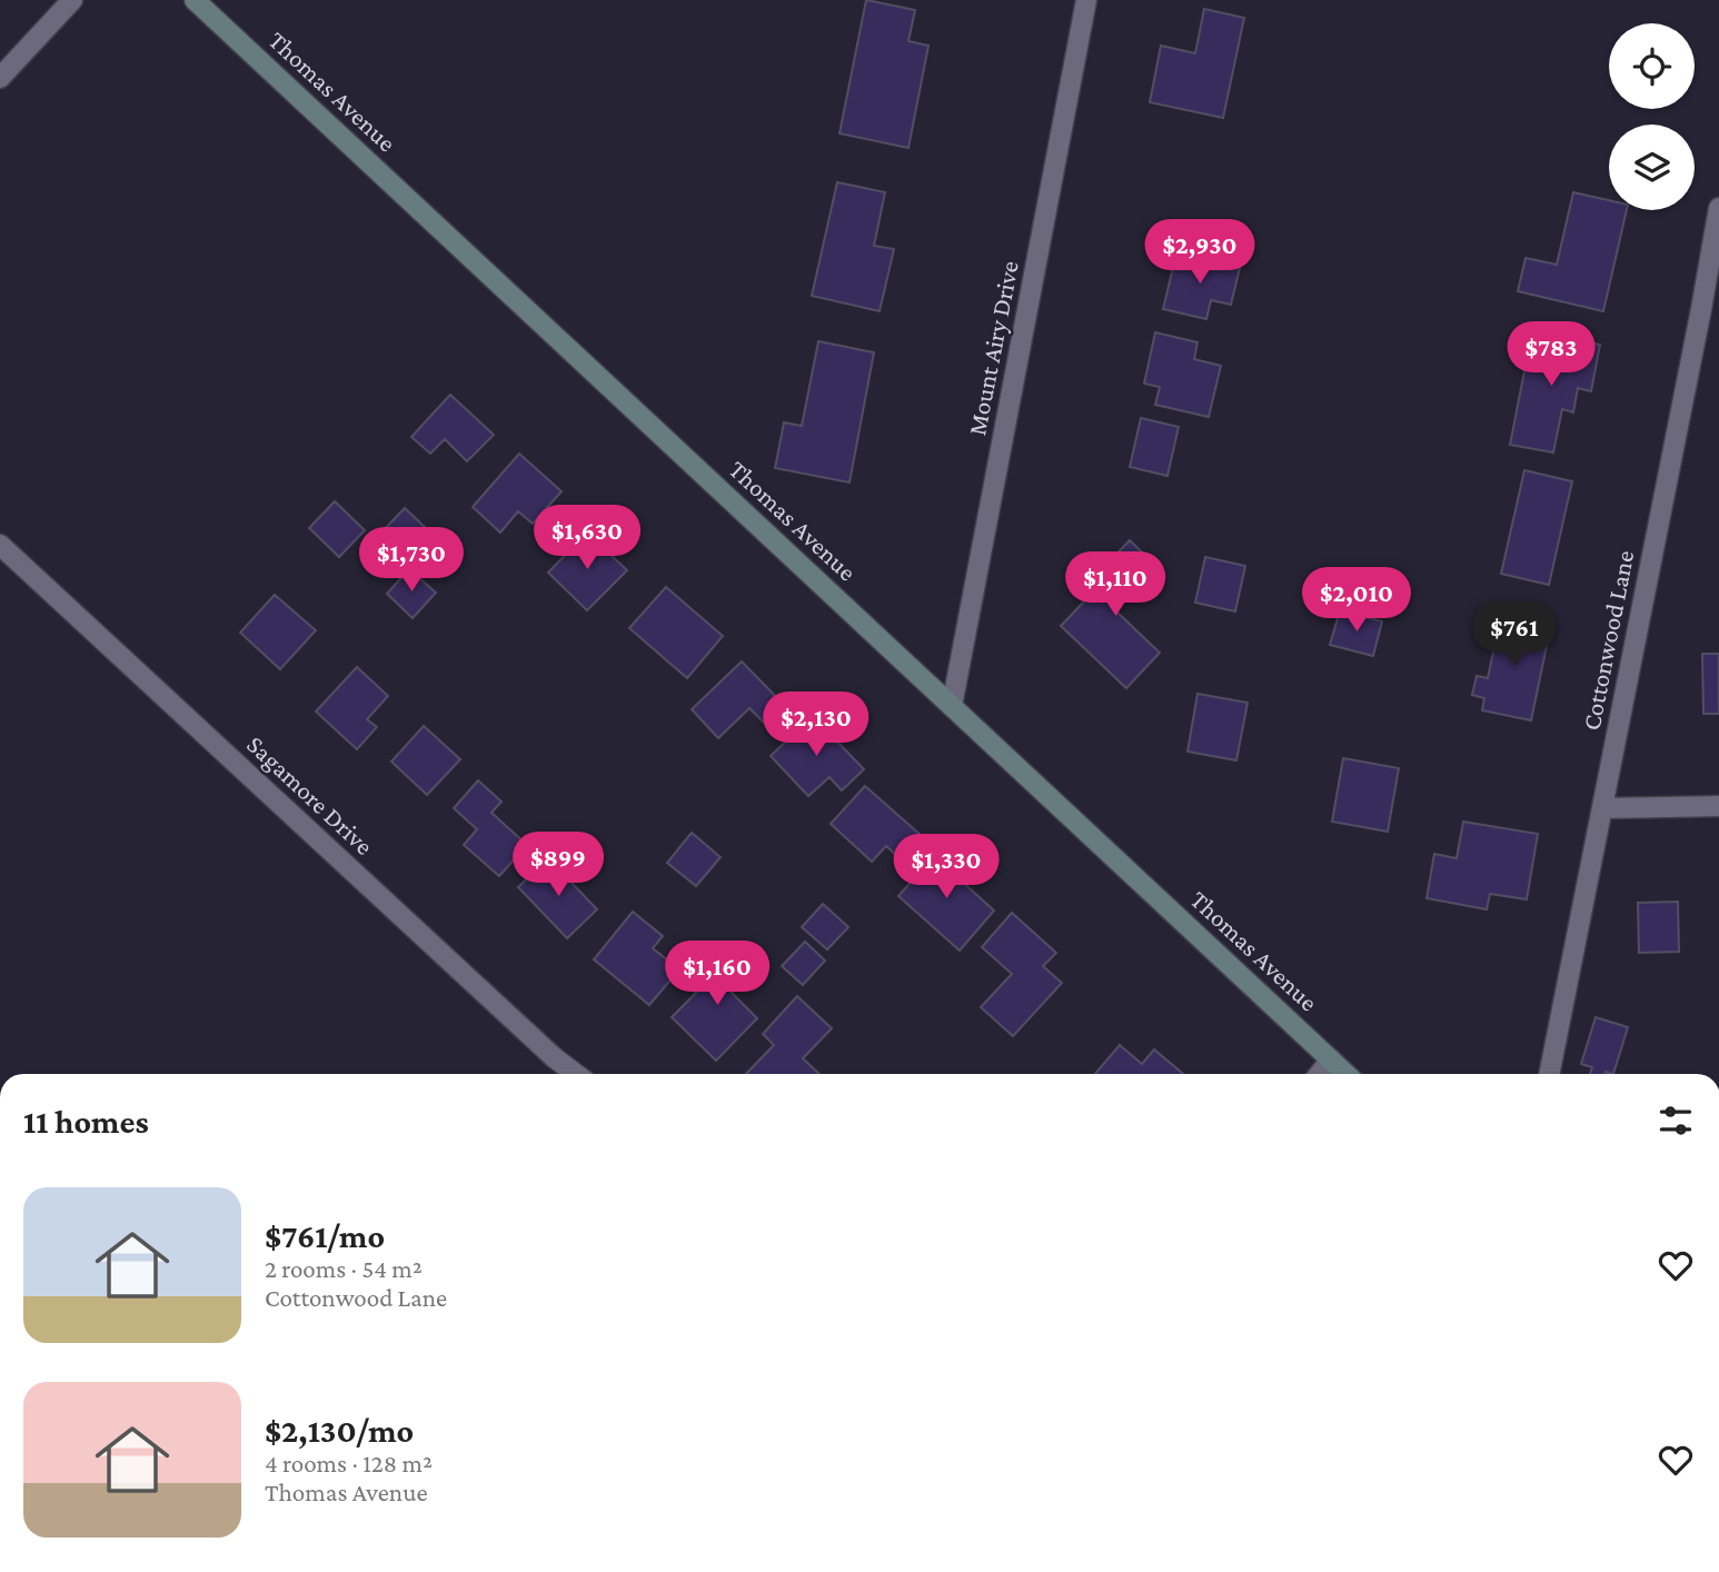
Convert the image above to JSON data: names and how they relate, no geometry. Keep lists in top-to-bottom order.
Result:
{
  "streets": {
    "main road": ["Thomas Avenue"],
    "street": ["Mount Airy Drive", "Cottonwood Lane", "Sagamore Drive"]
  },
  "crossings": [
    ["Thomas Avenue", "Mount Airy Drive"]
  ],
  "page": {
    "price": [
      "$2,930",
      "$783",
      "$1,630",
      "$1,730",
      "$1,110",
      "$2,010",
      "$761",
      "$2,130",
      "$899",
      "$1,330",
      "$1,160"
    ],
    "heading": "11 homes",
    "list": [
      {
        "name": "$761/mo",
        "note": "2 rooms · 54 m² · Cottonwood Lane"
      },
      {
        "name": "$2,130/mo",
        "note": "4 rooms · 128 m² · Thomas Avenue"
      }
    ]
  }
}
